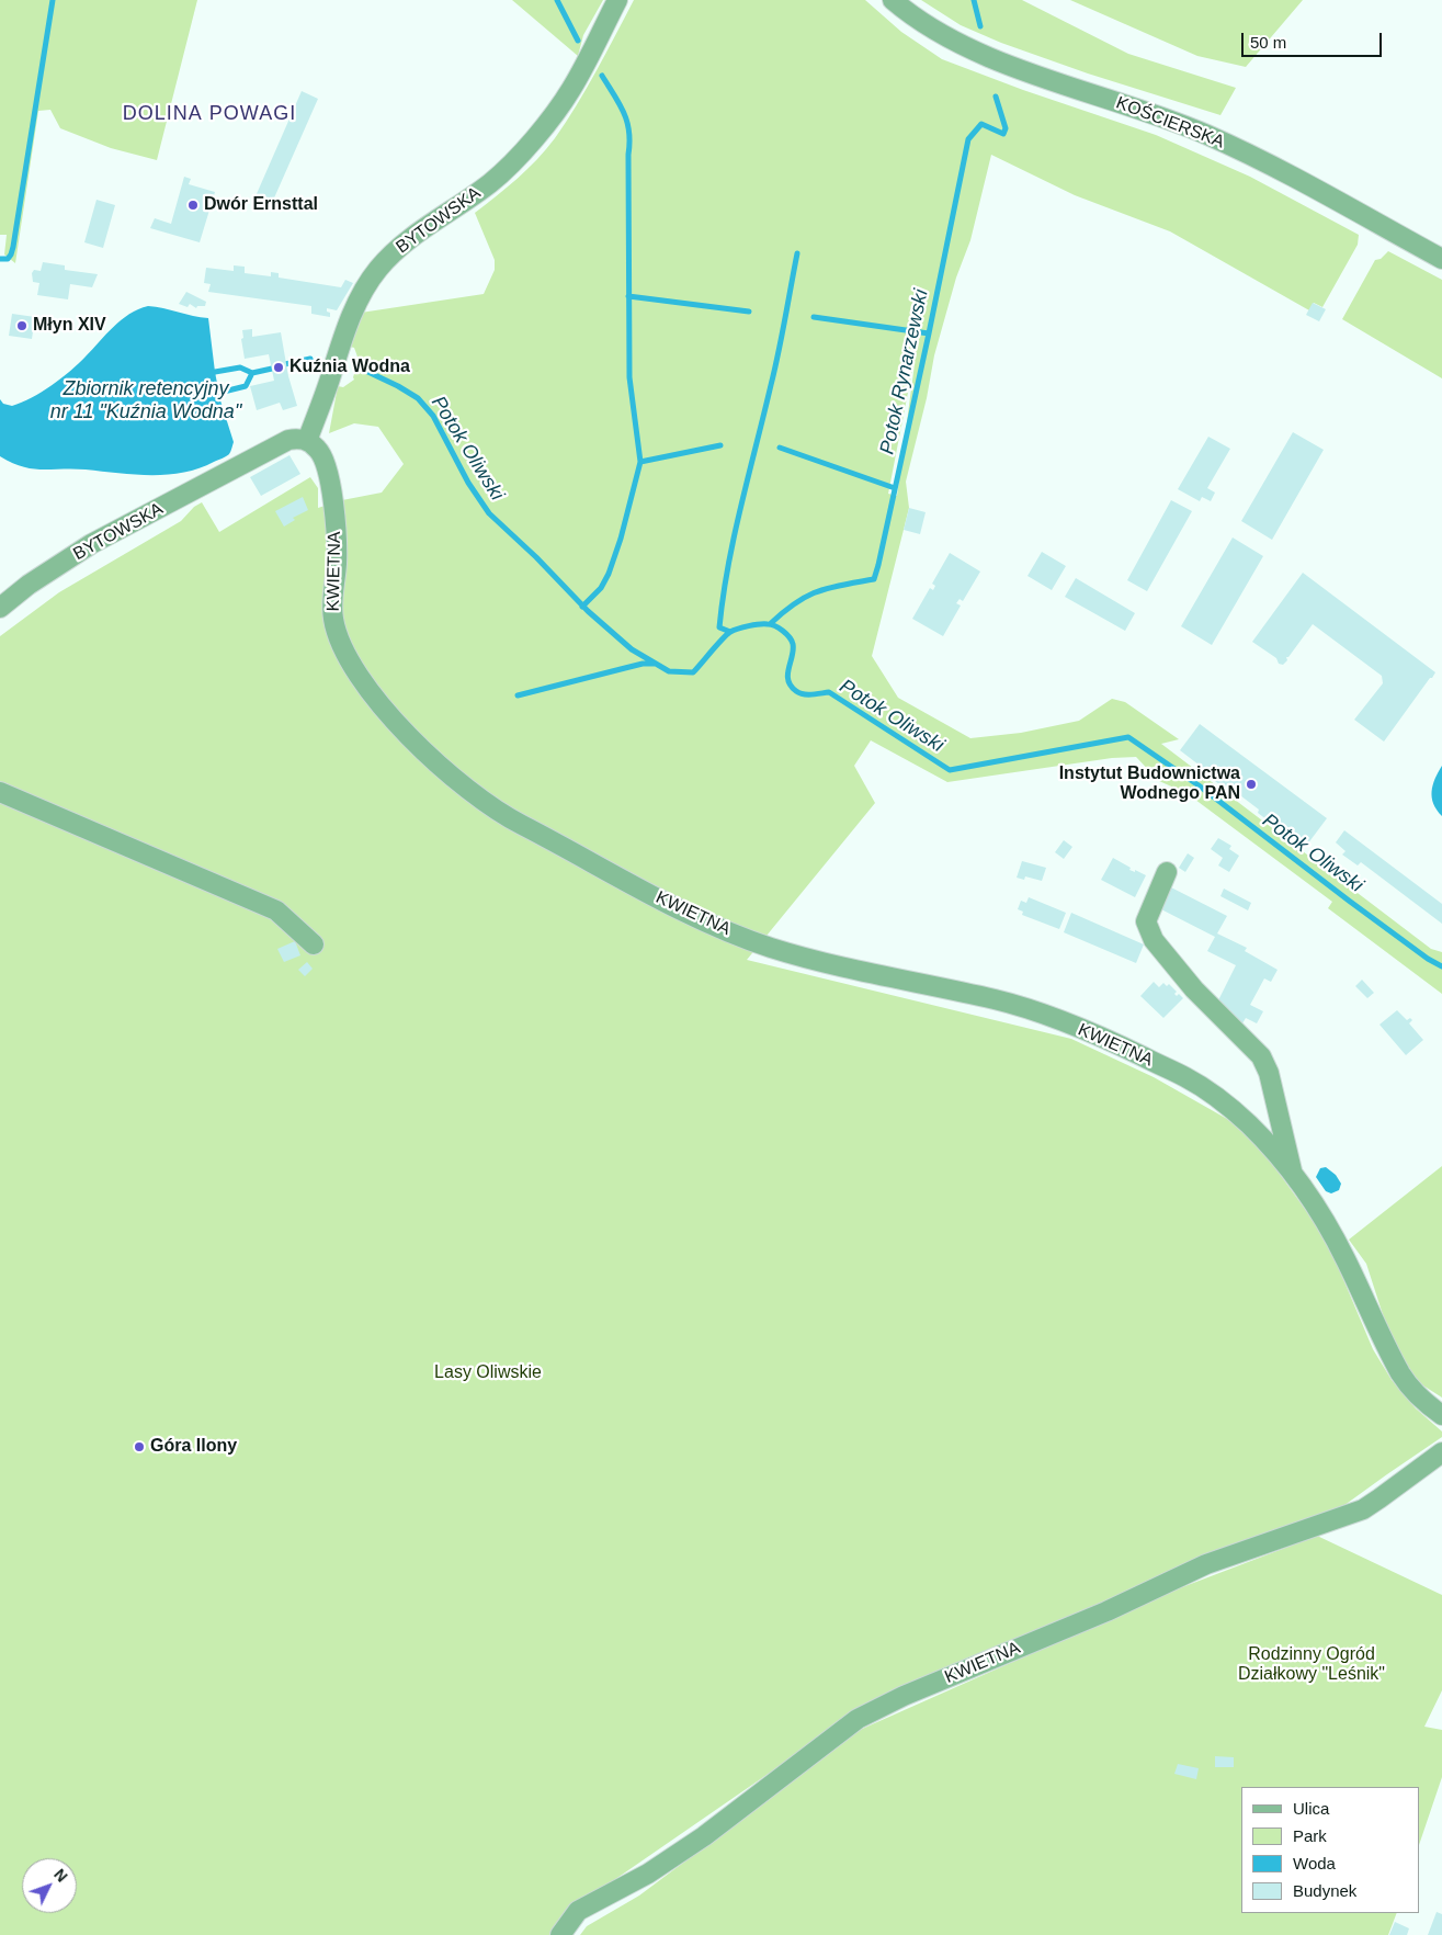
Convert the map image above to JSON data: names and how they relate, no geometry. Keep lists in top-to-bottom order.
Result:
{
  "streets": {
    "street": ["KOŚCIERSKA", "BYTOWSKA", "KWIETNA"]
  },
  "crossings": [
    ["BYTOWSKA", "KWIETNA"]
  ],
  "districts": ["DOLINA POWAGI"],
  "water": ["Potok Rynarzewski", "Zbiornik retencyjny nr 11 \"Kuźnia Wodna\"", "Potok Oliwski"],
  "parks": ["Lasy Oliwskie", "Rodzinny Ogród Działkowy \"Leśnik\""],
  "places": [
    "Dwór Ernsttal",
    "Młyn XIV",
    "Kuźnia Wodna",
    "Instytut Budownictwa Wodnego PAN",
    "Góra Ilony"
  ],
  "legend": [
    "Ulica",
    "Park",
    "Woda",
    "Budynek"
  ],
  "scale_bar": "50 m",
  "north": "top right"
}
